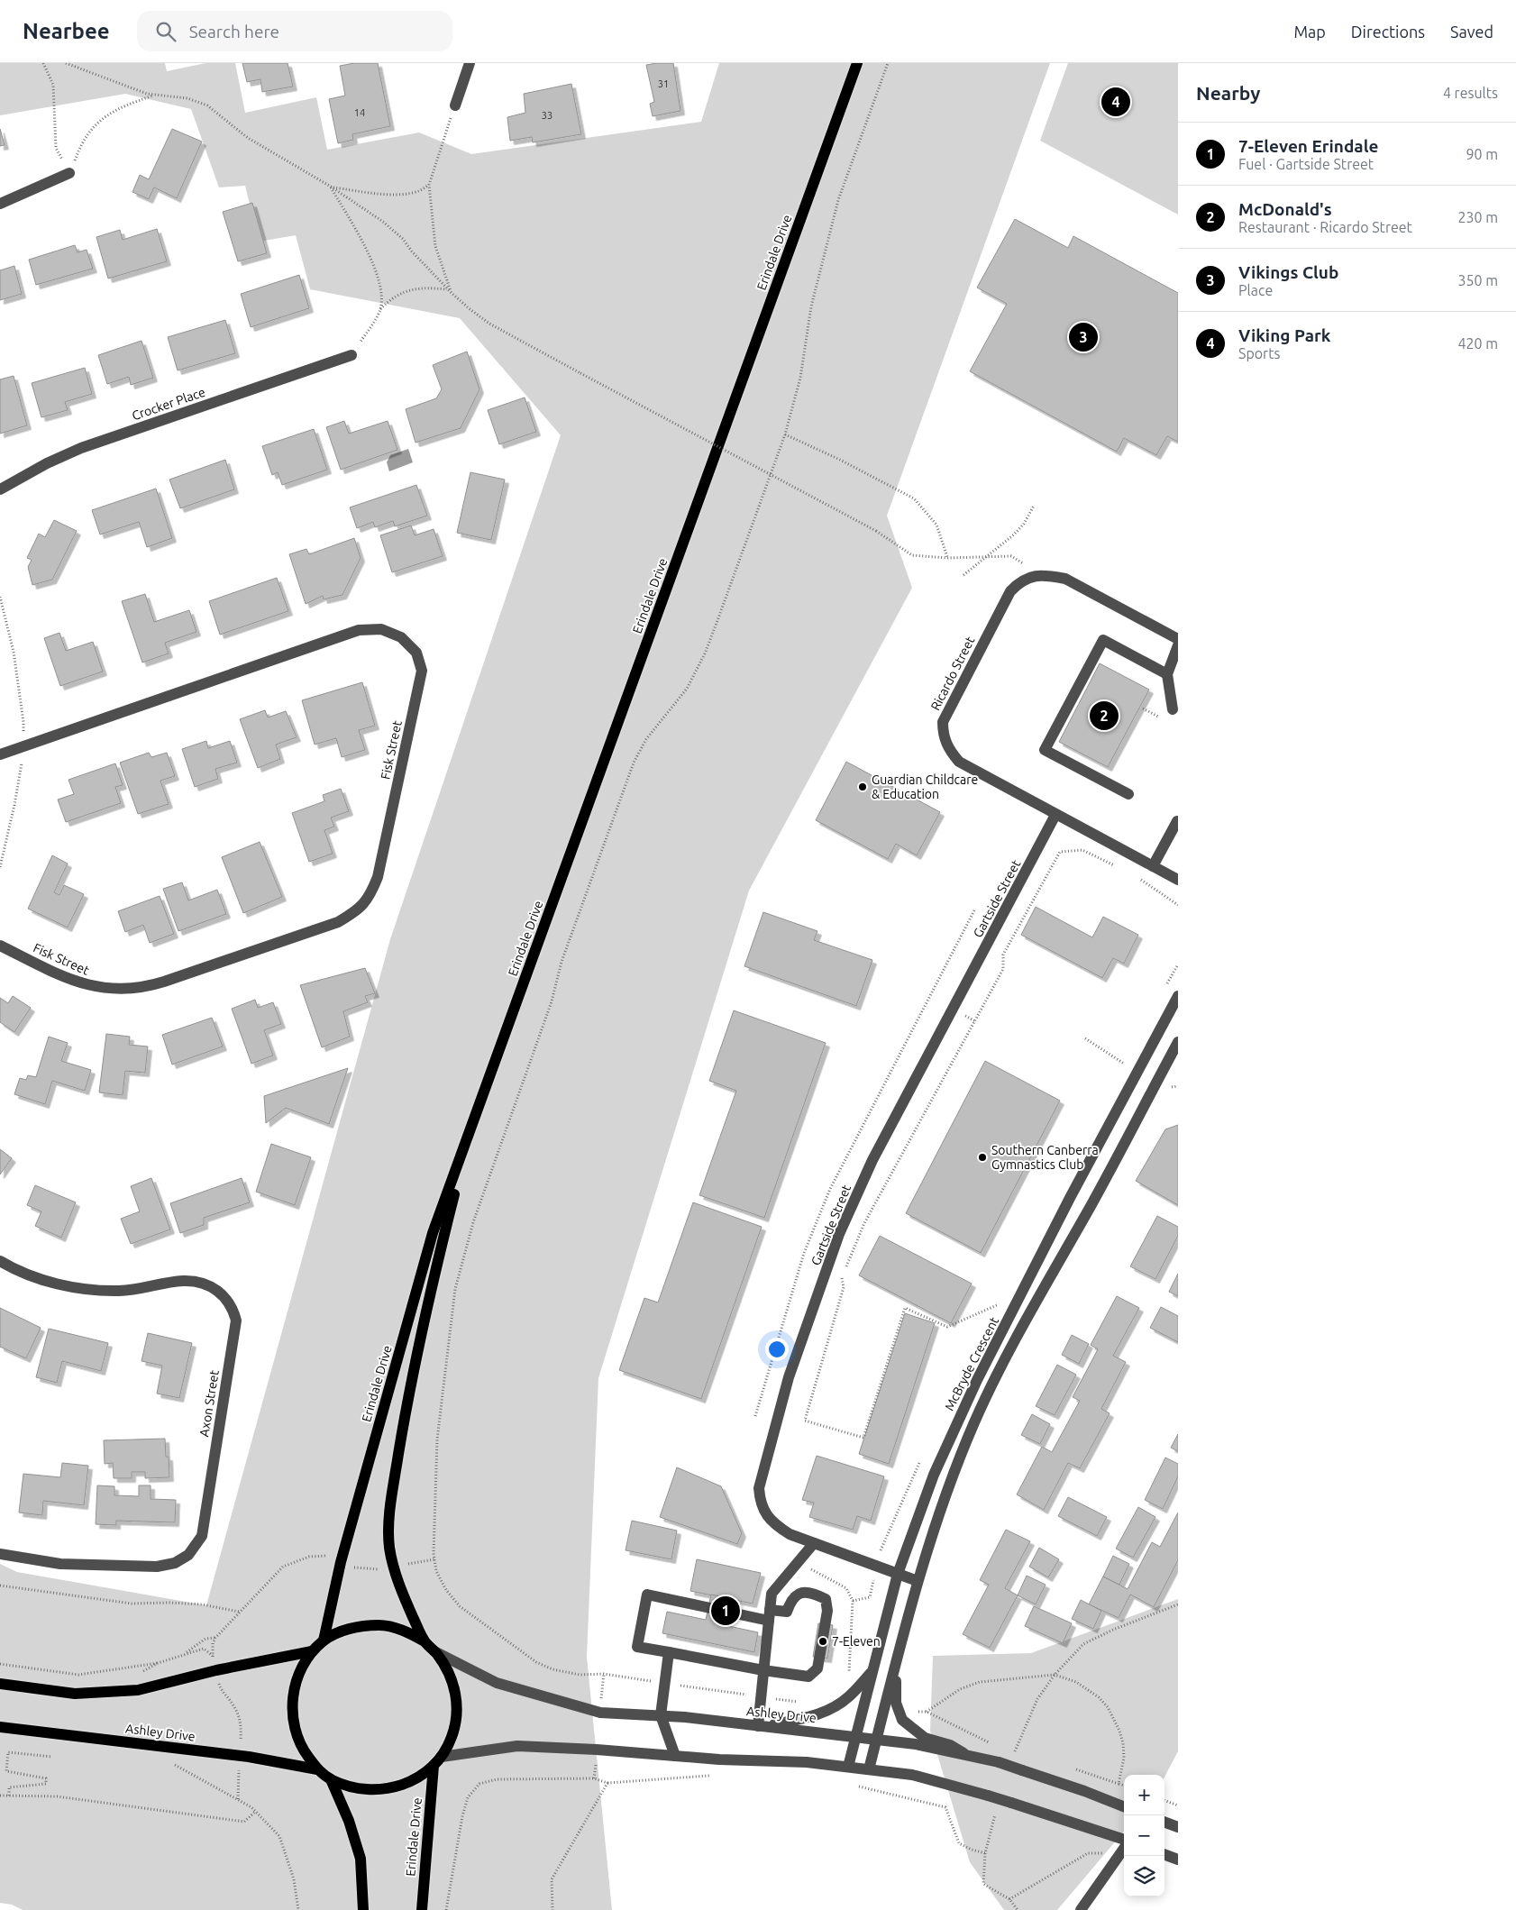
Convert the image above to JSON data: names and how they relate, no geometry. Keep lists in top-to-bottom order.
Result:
{
  "streets": {
    "main road": ["Erindale Drive", "Ashley Drive"],
    "street": [
      "Crocker Place",
      "Ricardo Street",
      "Fisk Street",
      "Gartside Street",
      "McBryde Crescent",
      "Axon Street"
    ]
  },
  "crossings": [
    ["Ricardo Street", "Gartside Street"],
    ["Gartside Street", "McBryde Crescent"],
    ["McBryde Crescent", "Ashley Drive"]
  ],
  "places": ["Guardian Childcare & Education", "Southern Canberra Gymnastics Club", "7-Eleven"],
  "house_numbers": ["31", "14", "33"],
  "page": {
    "header": "Nearbee",
    "search": "Search here",
    "nav": ["Map", "Directions", "Saved"],
    "heading": ["Nearby", "4 results"],
    "pins": [
      "4",
      "3",
      "2",
      "1"
    ],
    "list": [
      {
        "mark": "1",
        "name": "7-Eleven Erindale",
        "note": "Fuel · Gartside Street",
        "value": "90 m"
      },
      {
        "mark": "2",
        "name": "McDonald's",
        "note": "Restaurant · Ricardo Street",
        "value": "230 m"
      },
      {
        "mark": "3",
        "name": "Vikings Club",
        "note": "Place",
        "value": "350 m"
      },
      {
        "mark": "4",
        "name": "Viking Park",
        "note": "Sports",
        "value": "420 m"
      }
    ],
    "map_buttons": ["+", "−"]
  }
}
